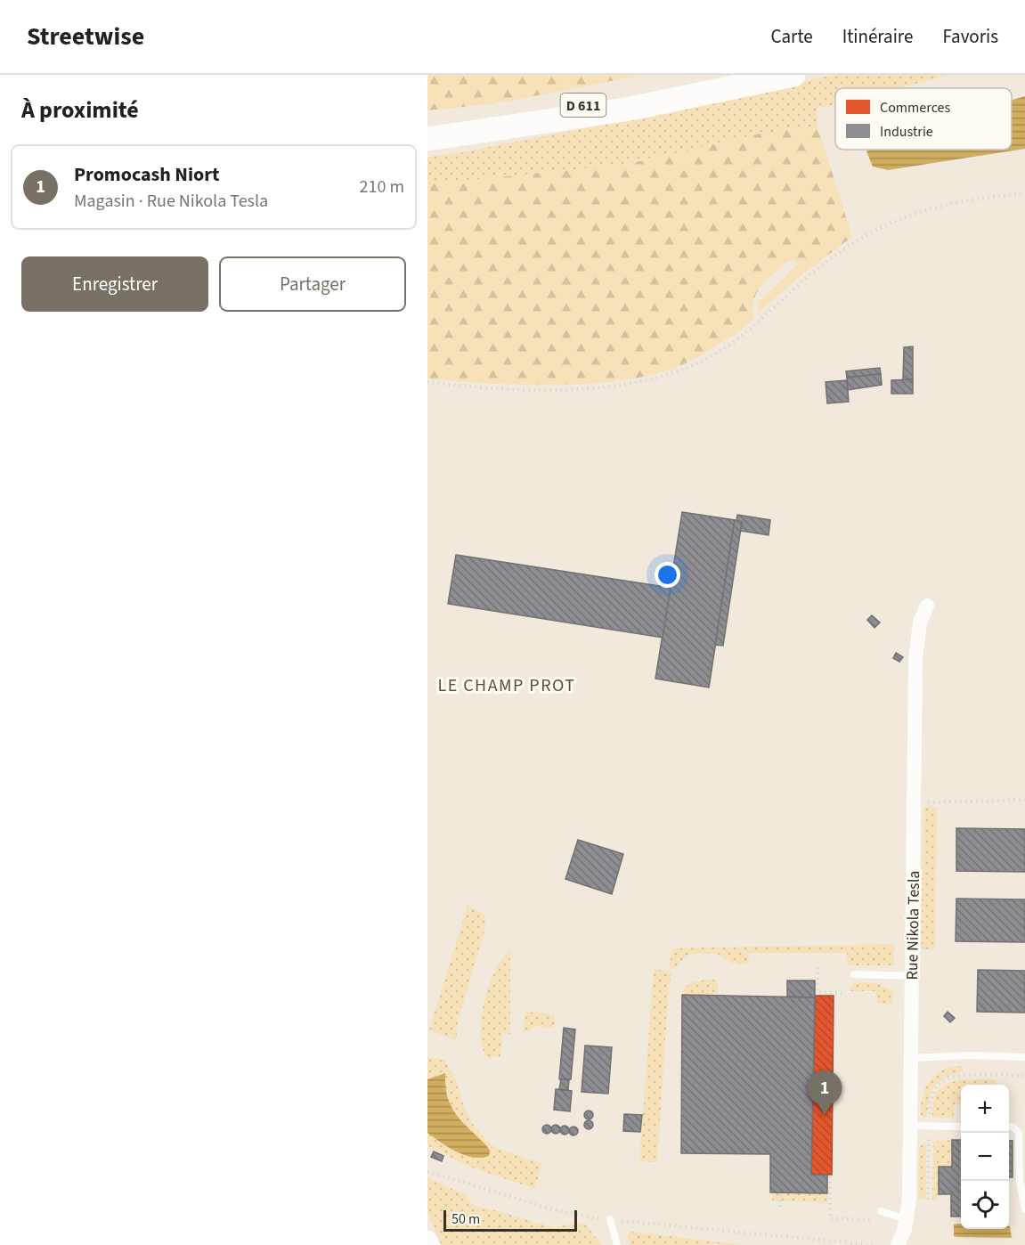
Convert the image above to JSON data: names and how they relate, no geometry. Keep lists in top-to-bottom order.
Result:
{
  "streets": {
    "main road": ["D 611"],
    "street": ["Rue Nikola Tesla"]
  },
  "districts": ["LE CHAMP PROT"],
  "legend": ["Commerces", "Industrie"],
  "scale_bar": "50 m",
  "page": {
    "header": "Streetwise",
    "nav": ["Carte", "Itinéraire", "Favoris"],
    "heading": "À proximité",
    "list": [
      {
        "mark": "1",
        "name": "Promocash Niort",
        "note": "Magasin · Rue Nikola Tesla",
        "value": "210 m"
      }
    ],
    "buttons": ["Enregistrer", "Partager"],
    "pins": "1",
    "map_buttons": ["+", "−"],
    "scale": "50 m"
  }
}
